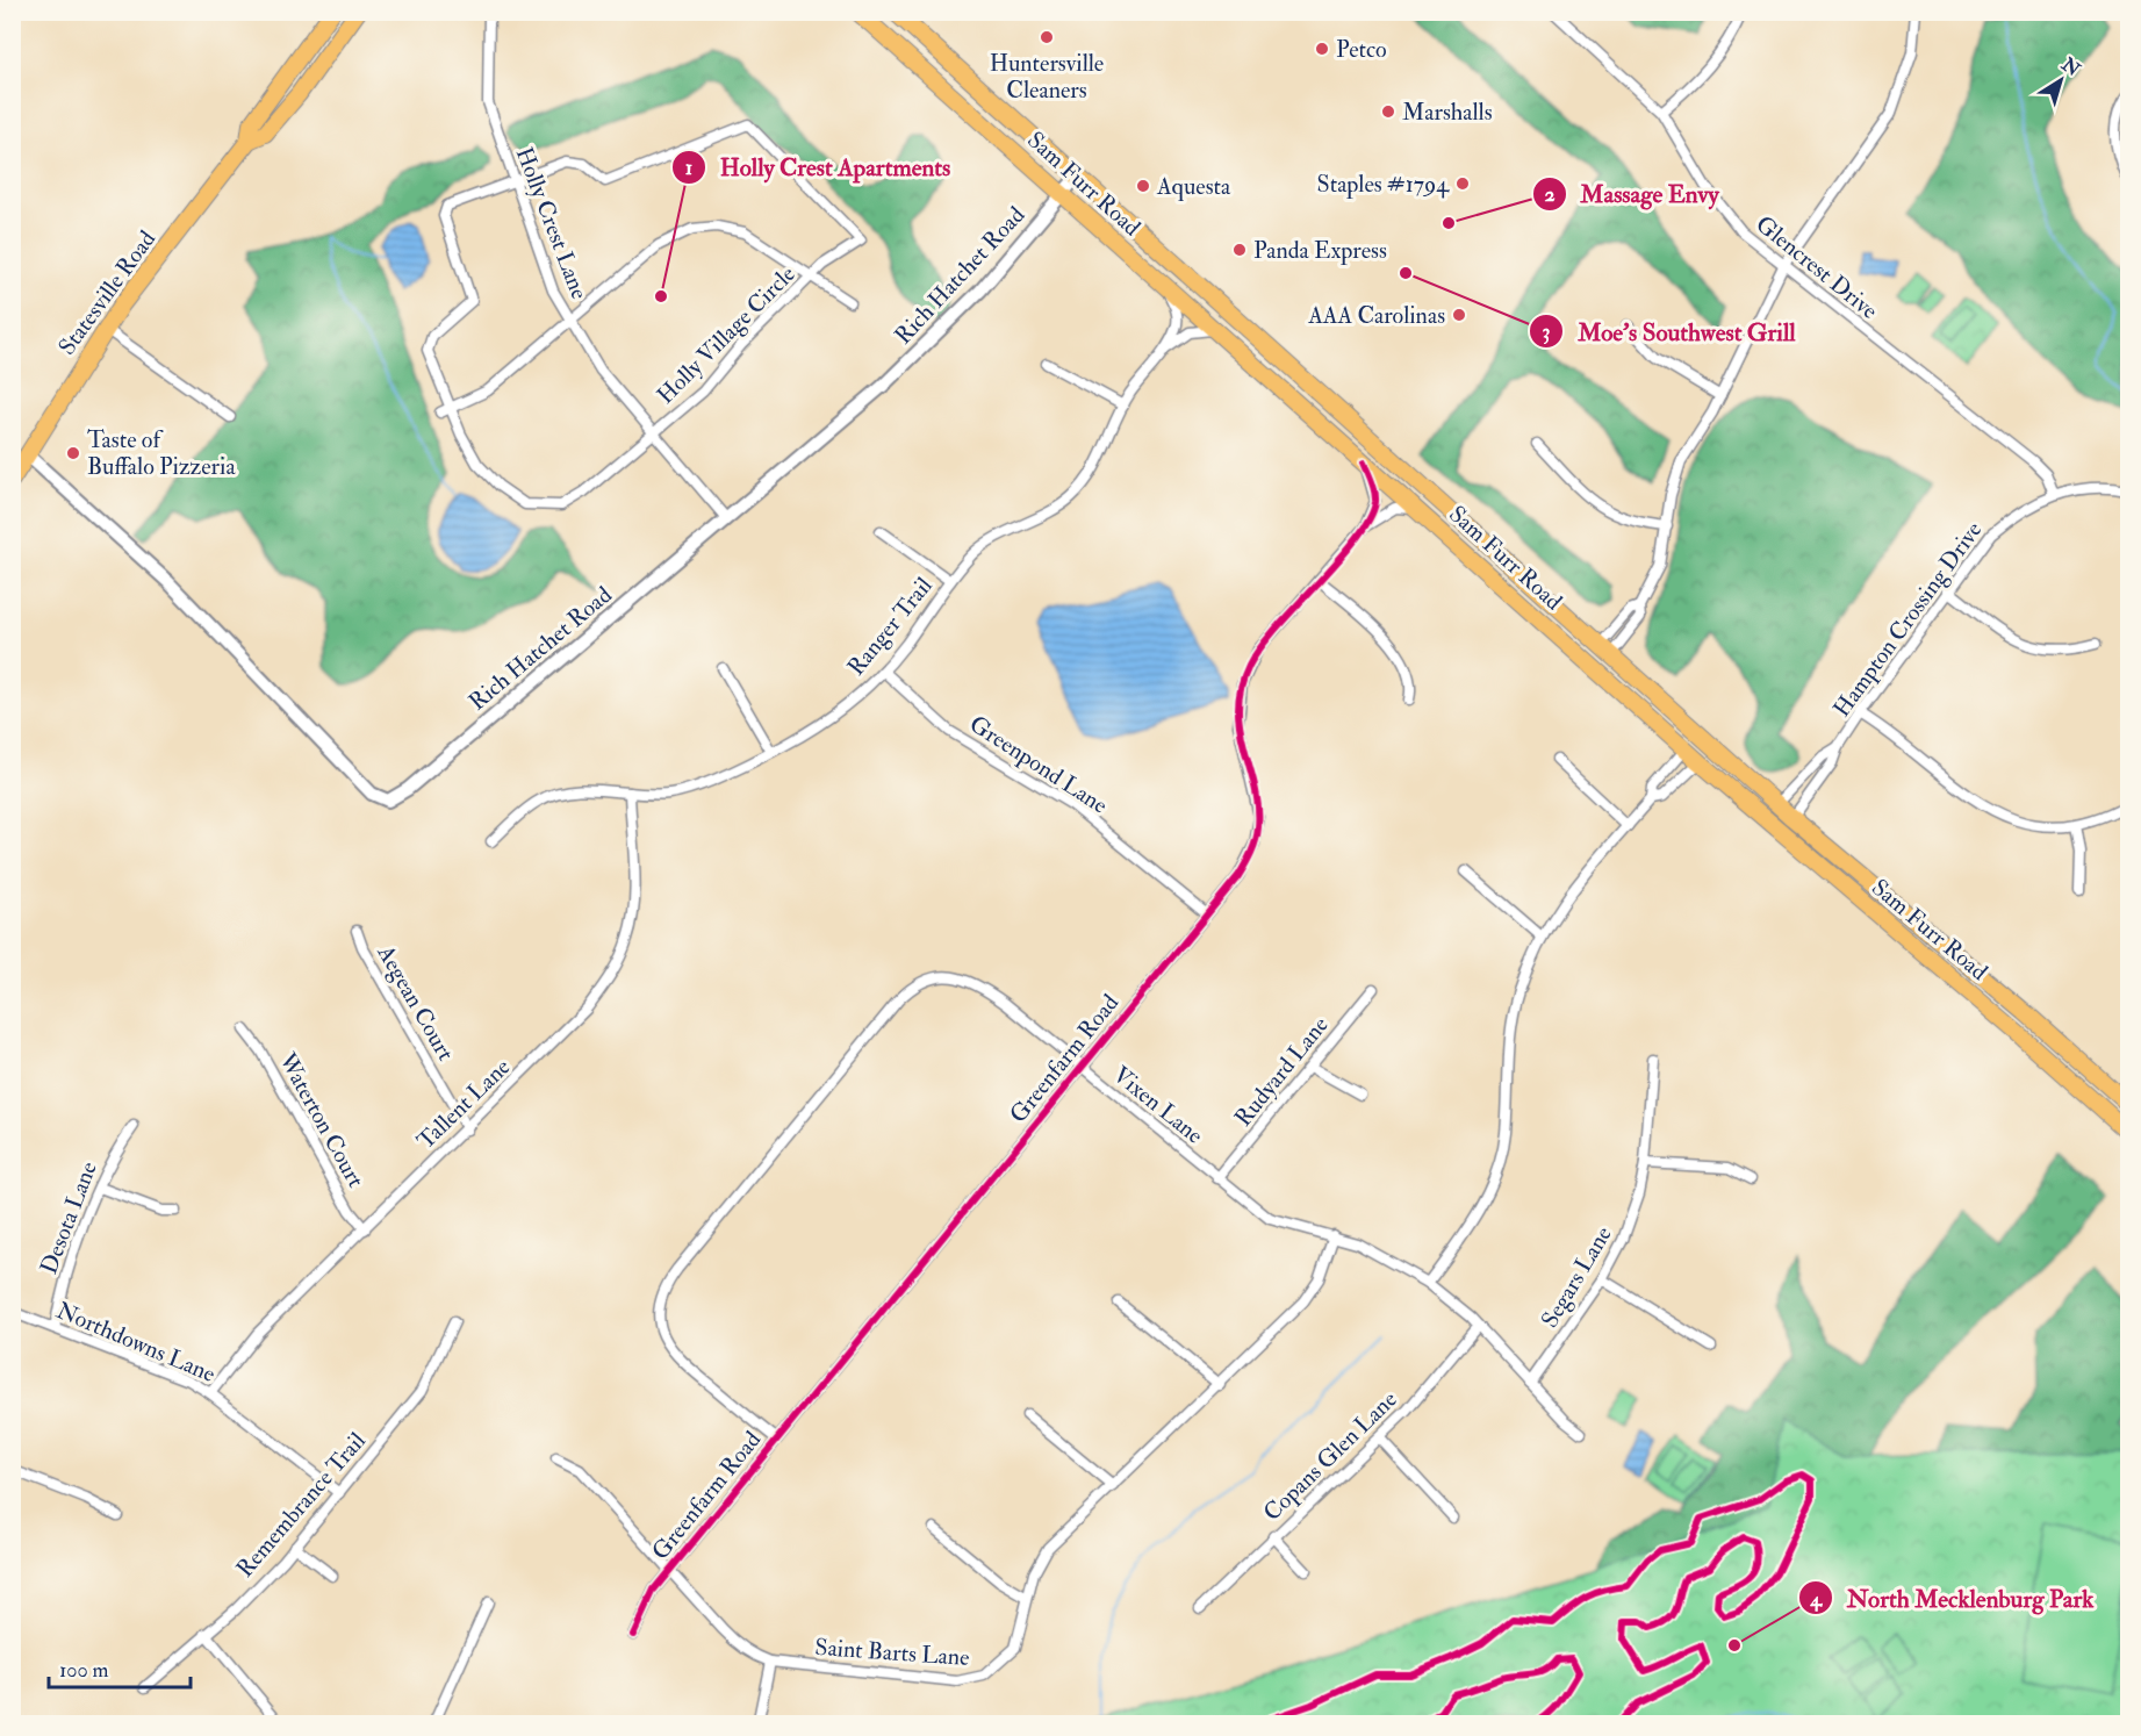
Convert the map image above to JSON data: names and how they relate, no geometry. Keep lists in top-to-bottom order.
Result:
{
  "streets": {
    "main road": ["Sam Furr Road", "Statesville Road"],
    "street": [
      "Holly Crest Lane",
      "Glencrest Drive",
      "Rich Hatchet Road",
      "Holly Village Circle",
      "Hampton Crossing Drive",
      "Ranger Trail",
      "Greenpond Lane",
      "Aegean Court",
      "Greenfarm Road",
      "Rudyard Lane",
      "Tallent Lane",
      "Vixen Lane",
      "Waterton Court",
      "Desota Lane",
      "Segars Lane",
      "Northdowns Lane",
      "Copans Glen Lane",
      "Remembrance Trail",
      "Saint Barts Lane"
    ]
  },
  "crossings": [
    ["Sam Furr Road", "Rich Hatchet Road"],
    ["Sam Furr Road", "Hampton Crossing Drive"],
    ["Sam Furr Road", "Ranger Trail"],
    ["Sam Furr Road", "Greenfarm Road"],
    ["Holly Crest Lane", "Rich Hatchet Road"],
    ["Holly Crest Lane", "Holly Village Circle"],
    ["Glencrest Drive", "Hampton Crossing Drive"],
    ["Rich Hatchet Road", "Statesville Road"],
    ["Ranger Trail", "Greenpond Lane"],
    ["Ranger Trail", "Tallent Lane"],
    ["Greenpond Lane", "Greenfarm Road"],
    ["Aegean Court", "Tallent Lane"],
    ["Greenfarm Road", "Vixen Lane"],
    ["Greenfarm Road", "Saint Barts Lane"],
    ["Rudyard Lane", "Vixen Lane"],
    ["Tallent Lane", "Waterton Court"],
    ["Tallent Lane", "Northdowns Lane"],
    ["Vixen Lane", "Segars Lane"],
    ["Vixen Lane", "Copans Glen Lane"],
    ["Vixen Lane", "Saint Barts Lane"],
    ["Desota Lane", "Northdowns Lane"],
    ["Northdowns Lane", "Remembrance Trail"]
  ],
  "places": [
    "Huntersville Cleaners",
    "Petco",
    "Marshalls",
    "Staples #1794",
    "Aquesta",
    "Massage Envy",
    "Panda Express",
    "Moe's Southwest Grill",
    "Holly Crest Apartments",
    "AAA Carolinas",
    "Taste of Buffalo Pizzeria",
    "North Mecklenburg Park"
  ],
  "scale_bar": "100 m",
  "north": "top right"
}
